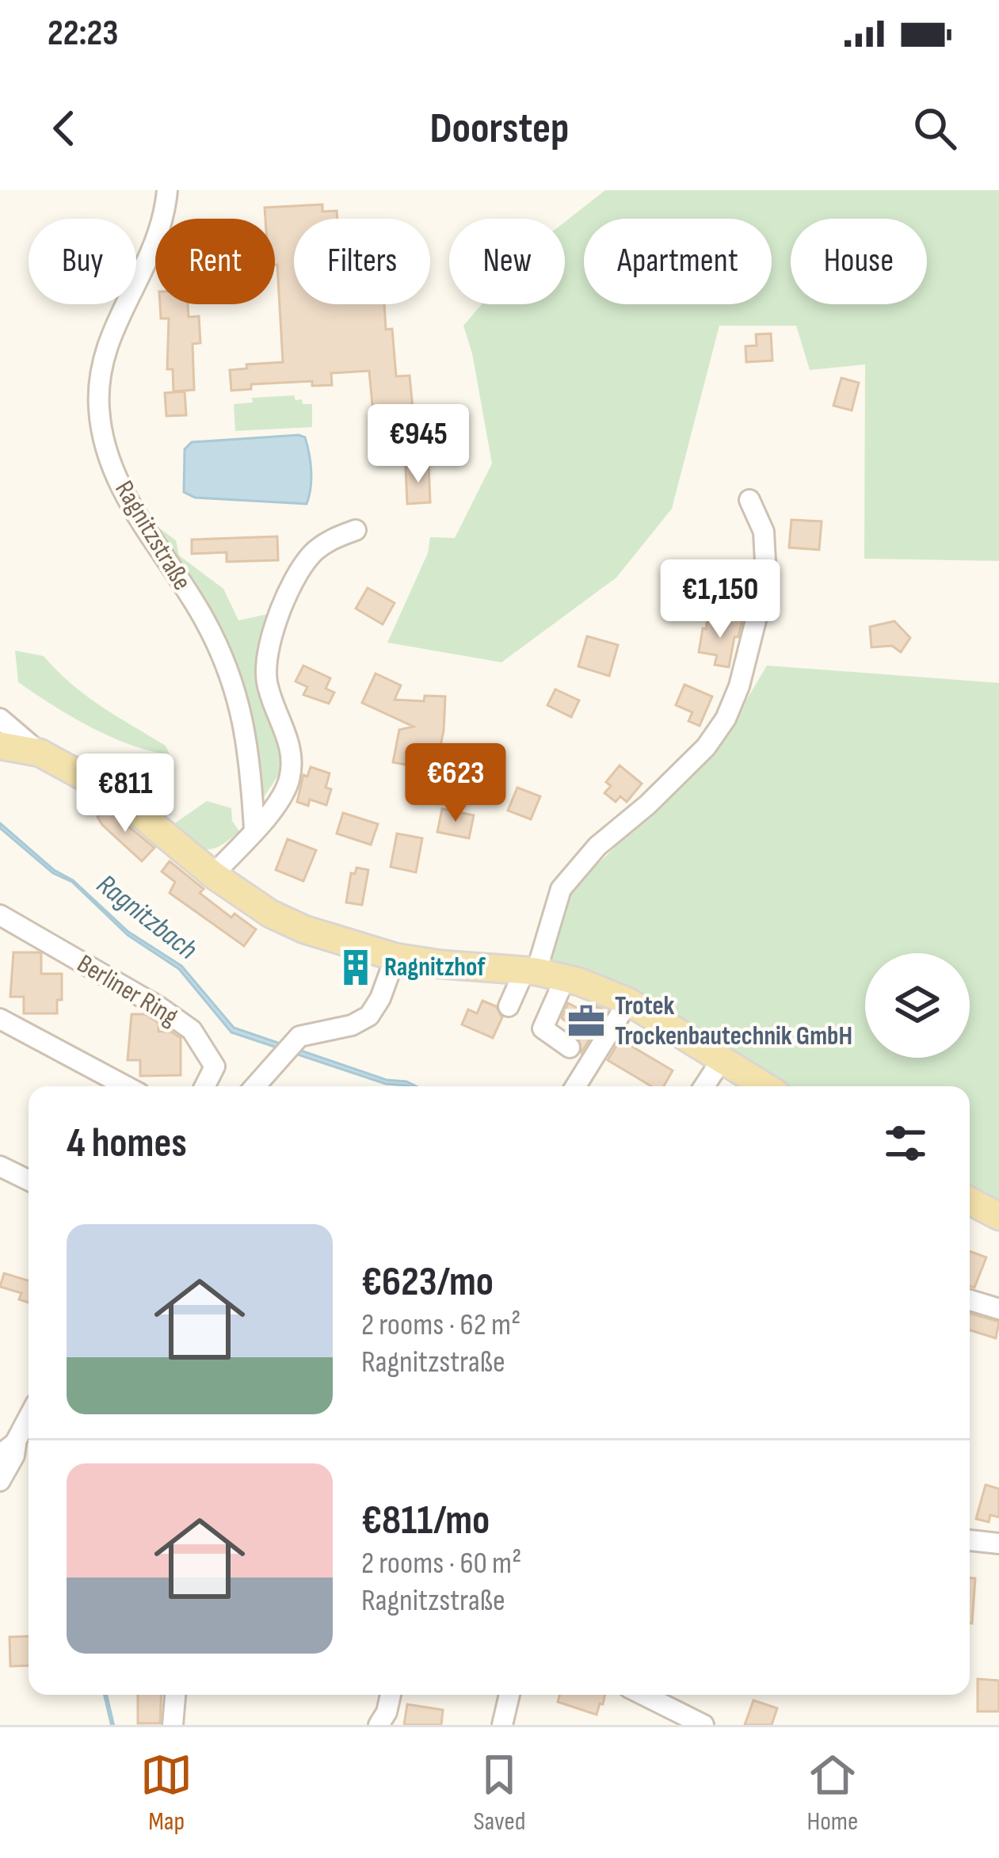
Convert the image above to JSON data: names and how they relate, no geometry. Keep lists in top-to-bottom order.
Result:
{
  "streets": {
    "street": ["Ragnitzstraße", "Berliner Ring"]
  },
  "water": ["Ragnitzbach"],
  "places": {
    "building": ["Ragnitzhof"],
    "office": ["Trotek Trockenbautechnik GmbH"]
  },
  "page": {
    "status": "22:23",
    "header": "Doorstep",
    "chip": [
      "Buy",
      "Rent",
      "Filters",
      "New",
      "Apartment",
      "House"
    ],
    "price": [
      "€945",
      "€1,150",
      "€623",
      "€811"
    ],
    "heading": "4 homes",
    "list": [
      {
        "name": "€623/mo",
        "note": "2 rooms · 62 m² · Ragnitzstraße"
      },
      {
        "name": "€811/mo",
        "note": "2 rooms · 60 m² · Ragnitzstraße"
      }
    ],
    "tabs": ["Map", "Saved", "Home"]
  }
}
